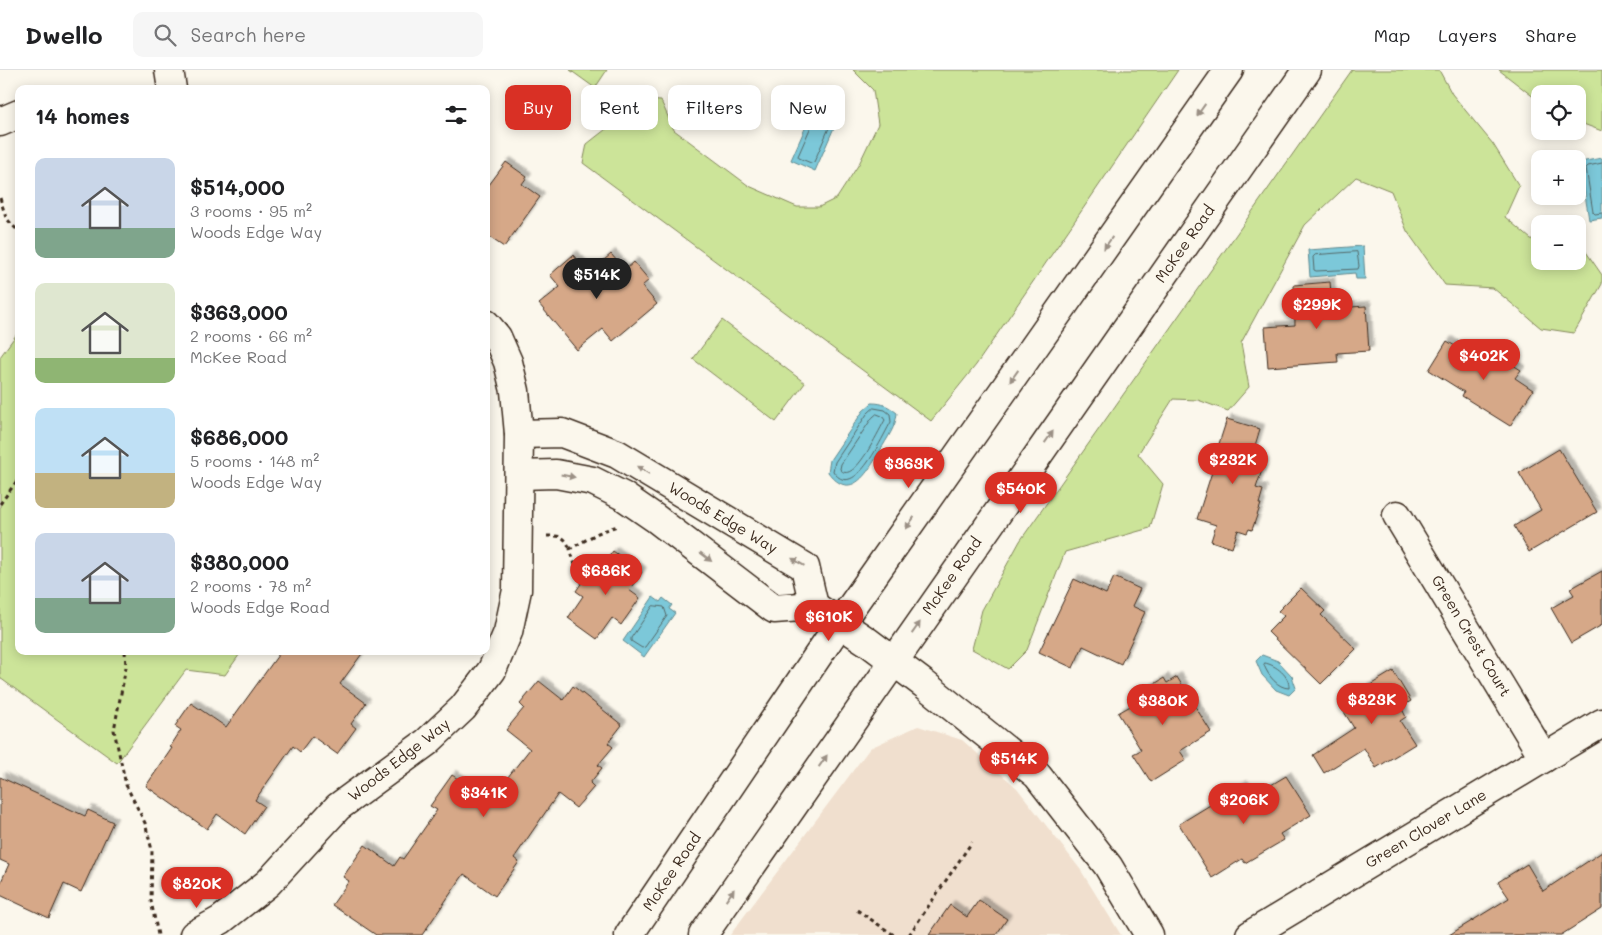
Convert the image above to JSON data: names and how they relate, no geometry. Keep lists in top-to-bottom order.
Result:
{
  "streets": {
    "street": [
      "McKee Road",
      "Woods Edge Way",
      "Green Crest Court",
      "Green Clover Lane"
    ]
  },
  "crossings": [
    ["Green Crest Court", "Green Clover Lane"]
  ],
  "page": {
    "header": "Dwello",
    "search": "Search here",
    "nav": ["Map", "Layers", "Share"],
    "map_buttons": ["+", "−"],
    "chip": [
      "Buy",
      "Rent",
      "Filters",
      "New"
    ],
    "heading": "14 homes",
    "list": [
      {
        "name": "$514,000",
        "note": "3 rooms · 95 m² · Woods Edge Way"
      },
      {
        "name": "$363,000",
        "note": "2 rooms · 66 m² · McKee Road"
      },
      {
        "name": "$686,000",
        "note": "5 rooms · 148 m² · Woods Edge Way"
      },
      {
        "name": "$380,000",
        "note": "2 rooms · 78 m² · Woods Edge Road"
      }
    ],
    "price": [
      "$514K",
      "$299K",
      "$402K",
      "$232K",
      "$363K",
      "$540K",
      "$686K",
      "$610K",
      "$823K",
      "$380K",
      "$514K",
      "$341K",
      "$206K",
      "$820K"
    ]
  }
}
